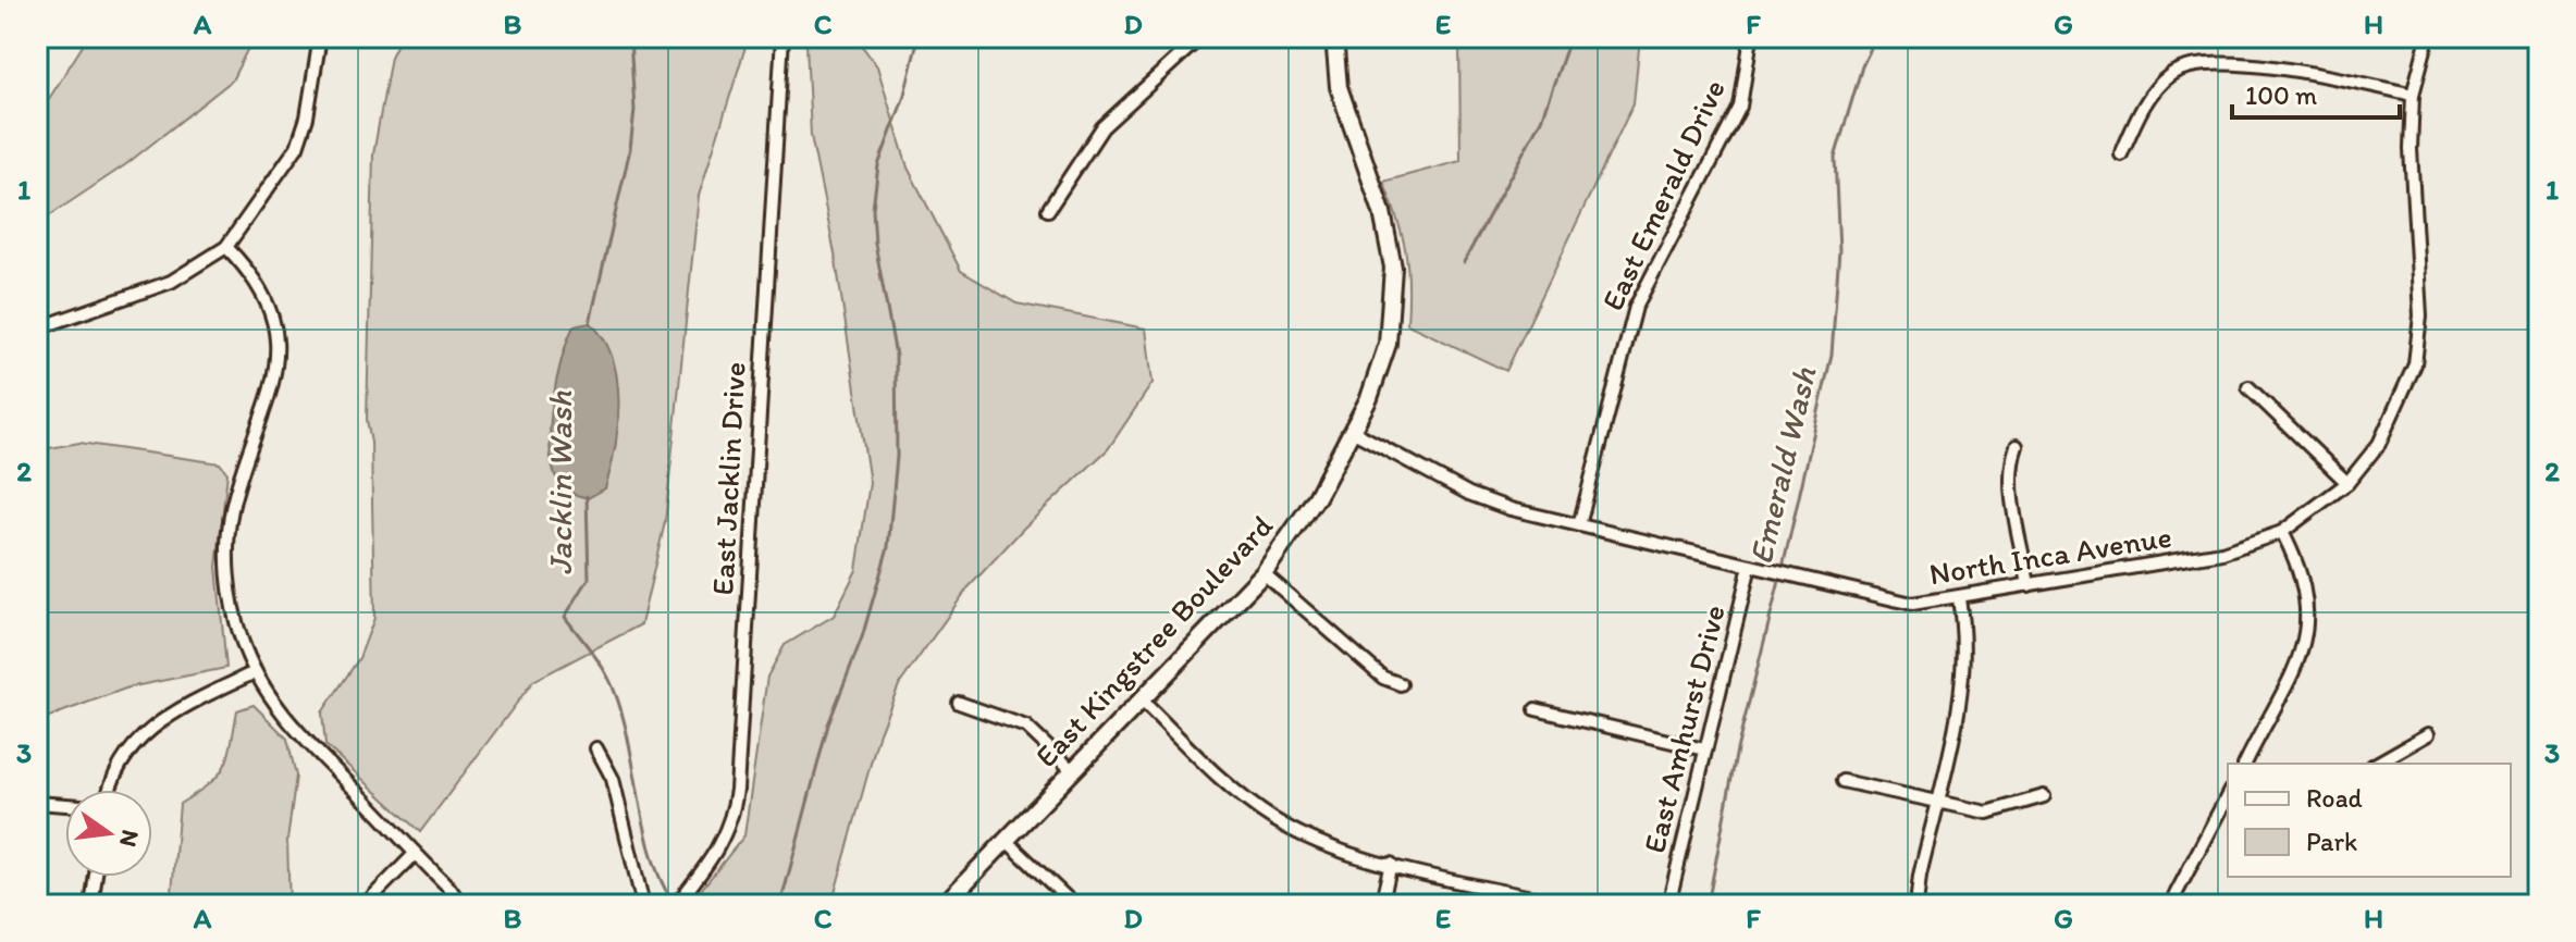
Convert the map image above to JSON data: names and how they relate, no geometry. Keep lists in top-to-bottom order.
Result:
{
  "streets": {
    "street": [
      "East Emerald Drive",
      "East Jacklin Drive",
      "North Inca Avenue",
      "East Kingstree Boulevard",
      "East Amhurst Drive"
    ]
  },
  "crossings": [
    ["East Emerald Drive", "North Inca Avenue"],
    ["North Inca Avenue", "East Kingstree Boulevard"],
    ["North Inca Avenue", "East Amhurst Drive"]
  ],
  "water": ["Emerald Wash", "Jacklin Wash"],
  "legend": ["Road", "Park"],
  "scale_bar": "100 m",
  "north": "right",
  "grid": {
    "columns": [
      "A",
      "B",
      "C",
      "D",
      "E",
      "F",
      "G",
      "H"
    ],
    "rows": ["1", "2", "3"]
  }
}
